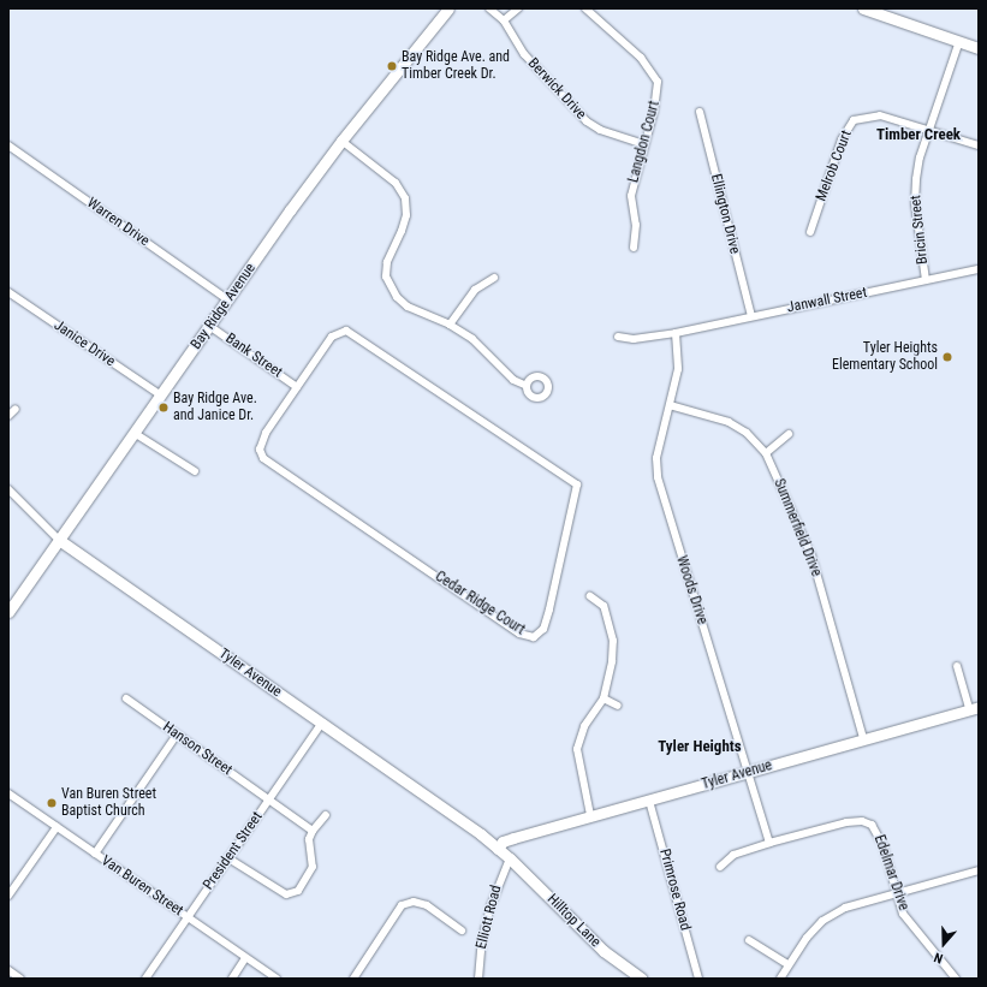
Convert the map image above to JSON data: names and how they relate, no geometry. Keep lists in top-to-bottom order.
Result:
{
  "streets": {
    "street": [
      "Berwick Drive",
      "Langdon Court",
      "Melrob Court",
      "Ellington Drive",
      "Warren Drive",
      "Bricin Street",
      "Janwall Street",
      "Bay Ridge Avenue",
      "Janice Drive",
      "Bank Street",
      "Summerfield Drive",
      "Woods Drive",
      "Cedar Ridge Court",
      "Tyler Avenue",
      "Hanson Street",
      "President Street",
      "Edelmar Drive",
      "Van Buren Street",
      "Primrose Road",
      "Elliott Road",
      "Hilltop Lane"
    ]
  },
  "crossings": [
    ["Berwick Drive", "Langdon Court"],
    ["Melrob Court", "Bricin Street"],
    ["Ellington Drive", "Janwall Street"],
    ["Warren Drive", "Bay Ridge Avenue"],
    ["Bricin Street", "Janwall Street"],
    ["Janwall Street", "Woods Drive"],
    ["Bay Ridge Avenue", "Janice Drive"],
    ["Bay Ridge Avenue", "Bank Street"],
    ["Bay Ridge Avenue", "Tyler Avenue"],
    ["Bank Street", "Cedar Ridge Court"],
    ["Summerfield Drive", "Woods Drive"],
    ["Summerfield Drive", "Tyler Avenue"],
    ["Woods Drive", "Tyler Avenue"],
    ["Woods Drive", "Edelmar Drive"],
    ["Tyler Avenue", "President Street"],
    ["Tyler Avenue", "Primrose Road"],
    ["Tyler Avenue", "Elliott Road"],
    ["Tyler Avenue", "Hilltop Lane"],
    ["Hanson Street", "President Street"],
    ["President Street", "Van Buren Street"],
    ["Elliott Road", "Hilltop Lane"]
  ],
  "districts": ["Timber Creek", "Tyler Heights"],
  "places": [
    "Bay Ridge Ave. and Timber Creek Dr.",
    "Tyler Heights Elementary School",
    "Bay Ridge Ave. and Janice Dr.",
    "Van Buren Street Baptist Church"
  ],
  "north": "bottom"
}
